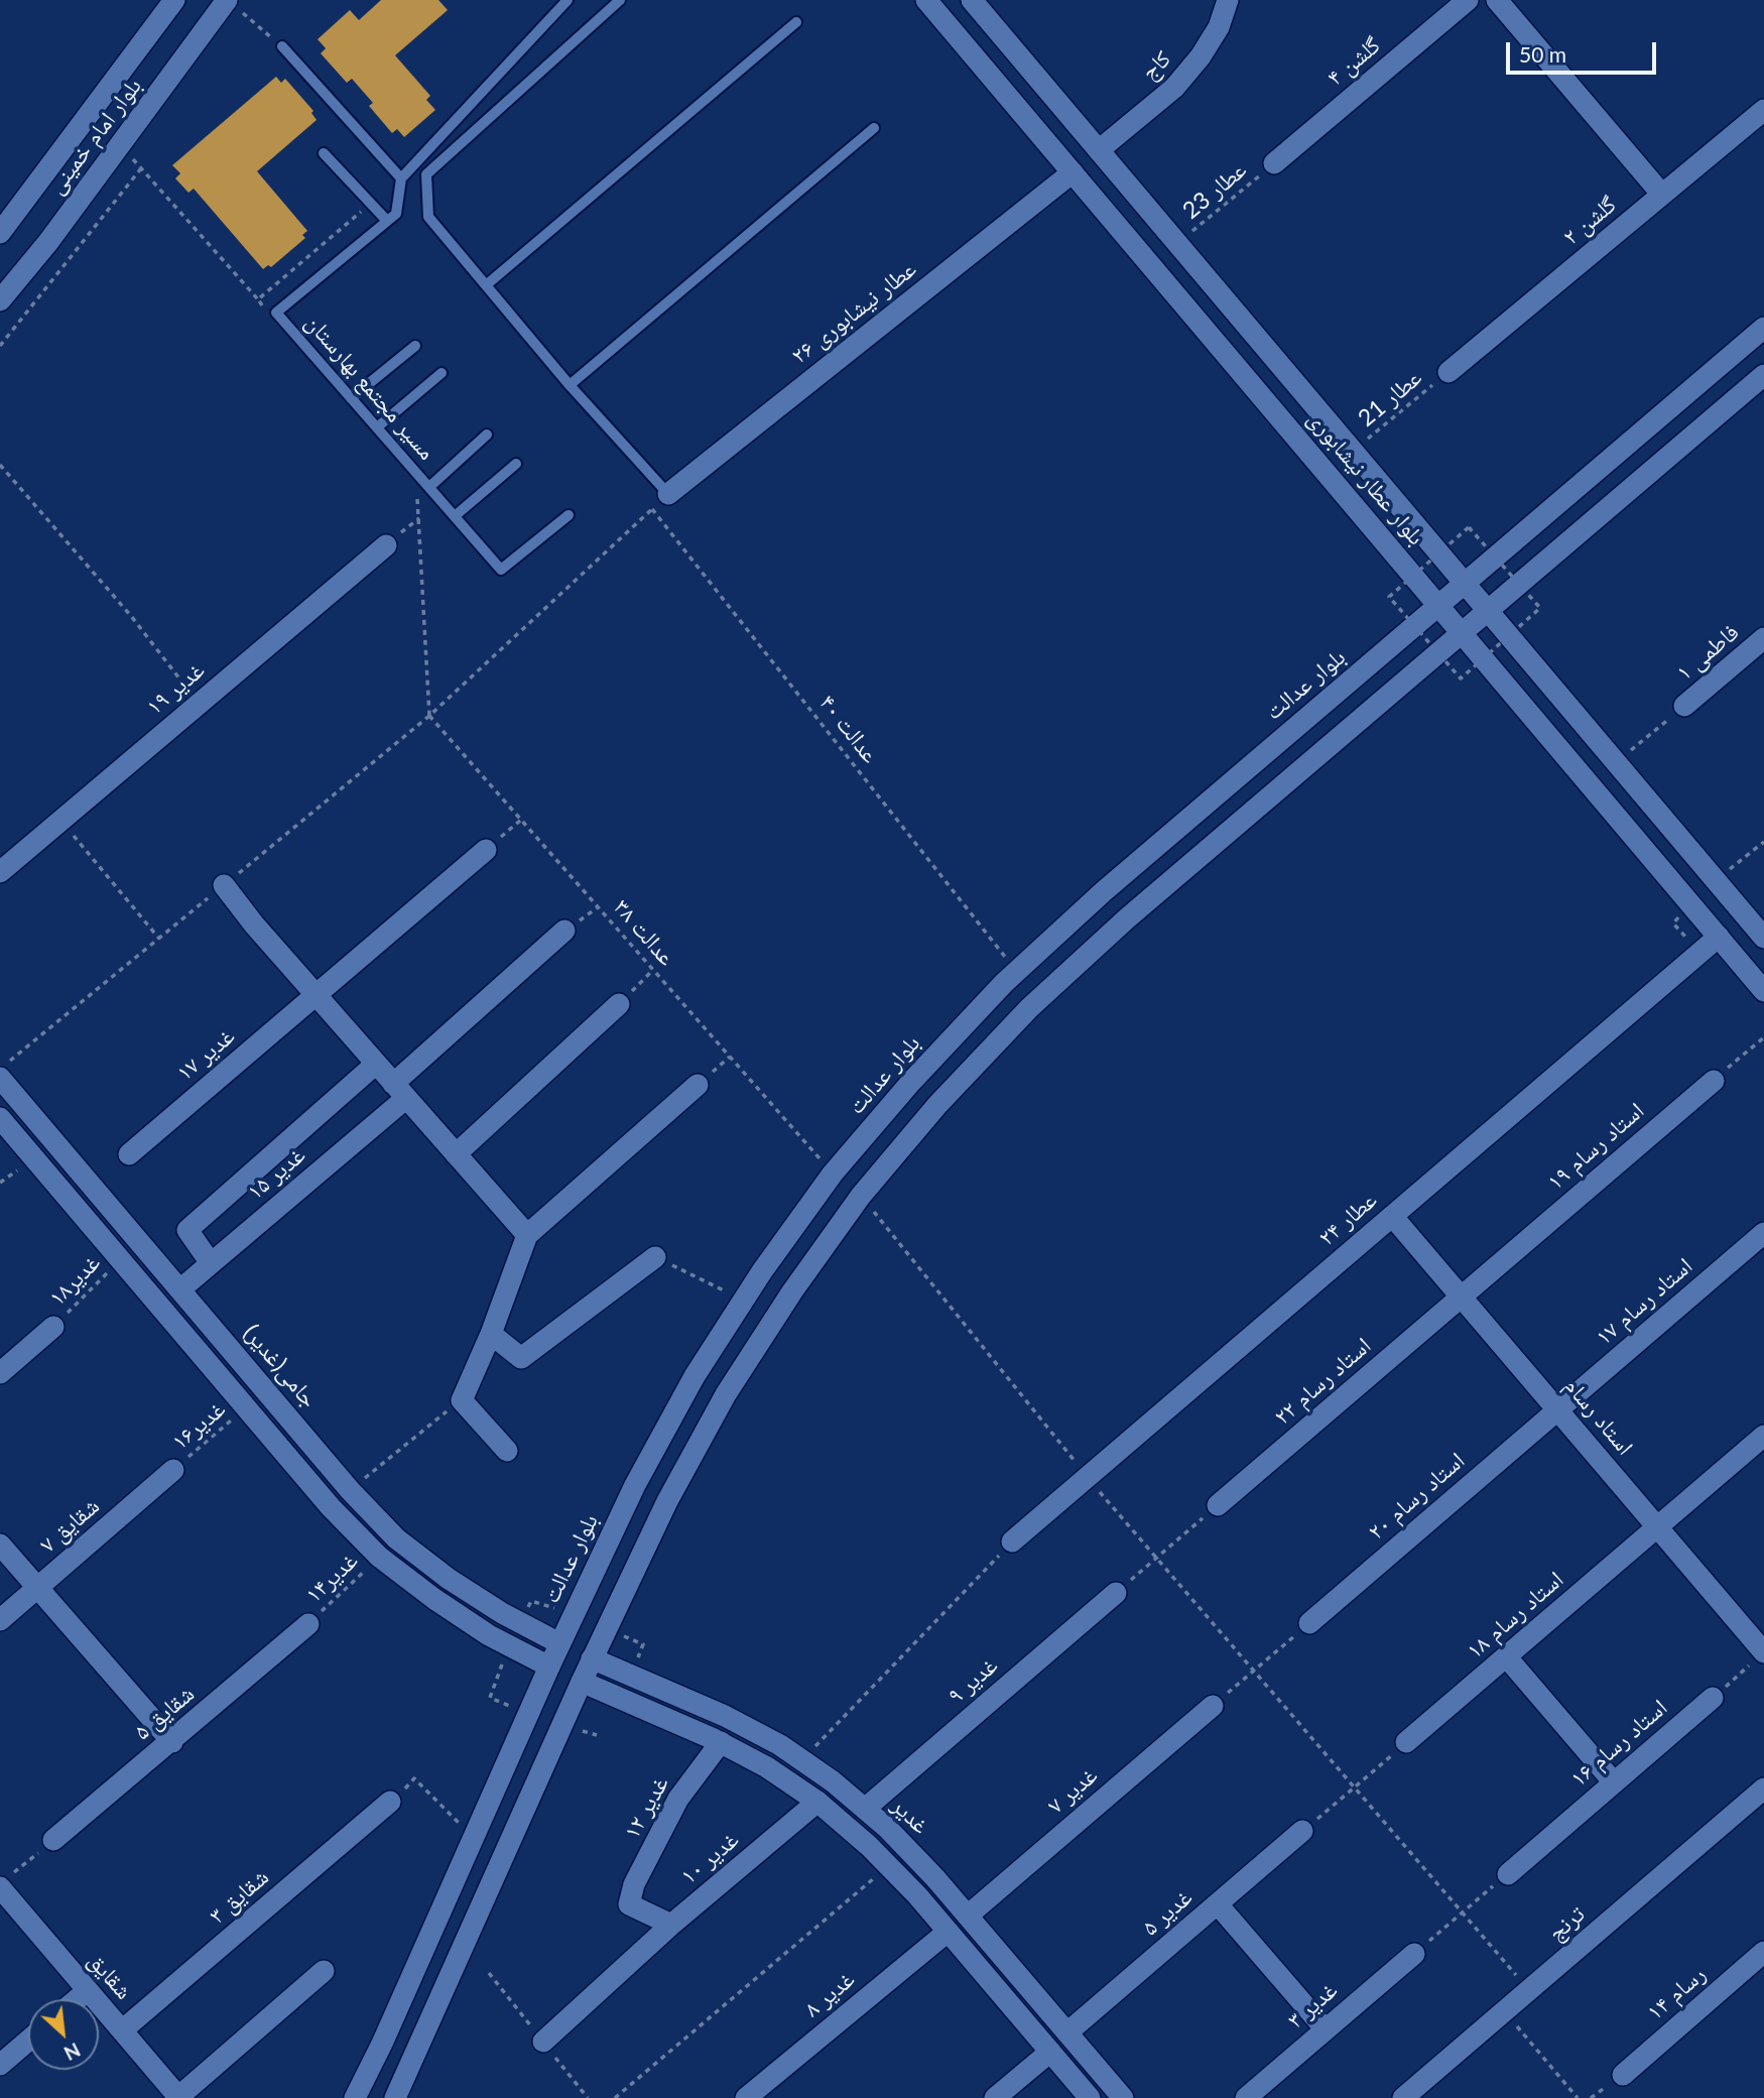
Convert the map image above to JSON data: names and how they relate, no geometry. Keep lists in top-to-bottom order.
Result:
{
  "streets": {
    "street": [
      "گلشن ۴",
      "کاج",
      "بلوار امام خمینی",
      "گلشن ۲",
      "عطار نیشابوری ۲۶",
      "بلوار عطار نیشابوری",
      "فاطمی ۱",
      "بلوار عدالت",
      "غدیر ۱۹",
      "غدیر ۱۷",
      "استاد رسام ۱۹",
      "غدیر ۱۵",
      "عطار ۲۴",
      "استاد رسام ۱۷",
      "جامی(غدیر)",
      "استاد رسام ۲۲",
      "استاد رسام",
      "استاد رسام ۲۰",
      "شقایق ۷",
      "استاد رسام ۱۸",
      "غدیر ۹",
      "شقایق ۵",
      "استاد رسام ۱۶",
      "غدیر ۷",
      "غدیر ۱۲",
      "غدیر",
      "غدیر ۱۰",
      "شقایق ۳",
      "غدیر ۵",
      "ترنج",
      "شقایق",
      "رسام ۱۴",
      "غدیر ۸",
      "غدیر ۳"
    ],
    "lane": ["مسیر مجتمع بهارستان"],
    "path": [
      "عطار 23",
      "عطار 21",
      "عدالت ۴۰",
      "عدالت ۳۸",
      "غدیر۱۸",
      "غدیر۱۶",
      "غدیر۱۴"
    ]
  },
  "crossings": [
    ["گلشن ۴", "عطار 23"],
    ["کاج", "عطار نیشابوری ۲۶"],
    ["کاج", "بلوار عطار نیشابوری"],
    ["عطار 23", "بلوار عطار نیشابوری"],
    ["گلشن ۲", "عطار 21"],
    ["عطار نیشابوری ۲۶", "بلوار عطار نیشابوری"],
    ["عطار 21", "بلوار عطار نیشابوری"],
    ["بلوار عطار نیشابوری", "بلوار عدالت"],
    ["بلوار عطار نیشابوری", "عطار ۲۴"],
    ["بلوار عدالت", "عدالت ۴۰"],
    ["بلوار عدالت", "عدالت ۳۸"],
    ["بلوار عدالت", "جامی(غدیر)"],
    ["عدالت ۴۰", "عدالت ۳۸"],
    ["استاد رسام ۱۹", "استاد رسام ۲۲"],
    ["استاد رسام ۱۹", "استاد رسام"],
    ["غدیر ۱۵", "جامی(غدیر)"],
    ["عطار ۲۴", "استاد رسام"],
    ["استاد رسام ۱۷", "استاد رسام"],
    ["استاد رسام ۱۷", "استاد رسام ۲۰"],
    ["جامی(غدیر)", "غدیر"],
    ["استاد رسام ۲۲", "استاد رسام"],
    ["استاد رسام", "استاد رسام ۲۰"],
    ["استاد رسام", "استاد رسام ۱۸"],
    ["غدیر۱۶", "شقایق ۷"],
    ["غدیر۱۴", "شقایق ۵"],
    ["غدیر ۹", "غدیر"],
    ["غدیر ۷", "غدیر"],
    ["غدیر ۱۲", "غدیر ۱۰"],
    ["غدیر", "غدیر ۵"],
    ["شقایق ۳", "شقایق"]
  ],
  "scale_bar": "50 m",
  "north": "bottom right"
}
